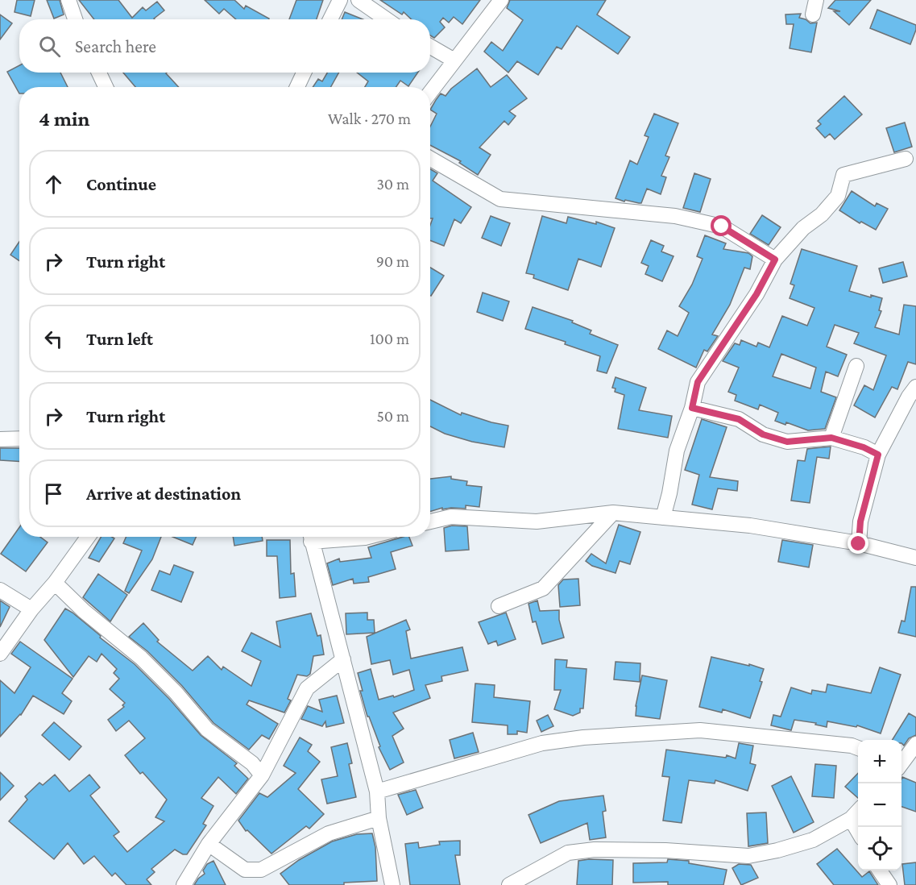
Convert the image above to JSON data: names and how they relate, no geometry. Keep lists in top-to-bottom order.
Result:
{
  "page": {
    "search": "Search here",
    "heading": ["4 min", "Walk · 270 m"],
    "list": [
      ["Continue", "30 m"],
      ["Turn right", "90 m"],
      ["Turn left", "100 m"],
      ["Turn right", "50 m"],
      "Arrive at destination"
    ],
    "map_buttons": ["+", "−"]
  }
}
